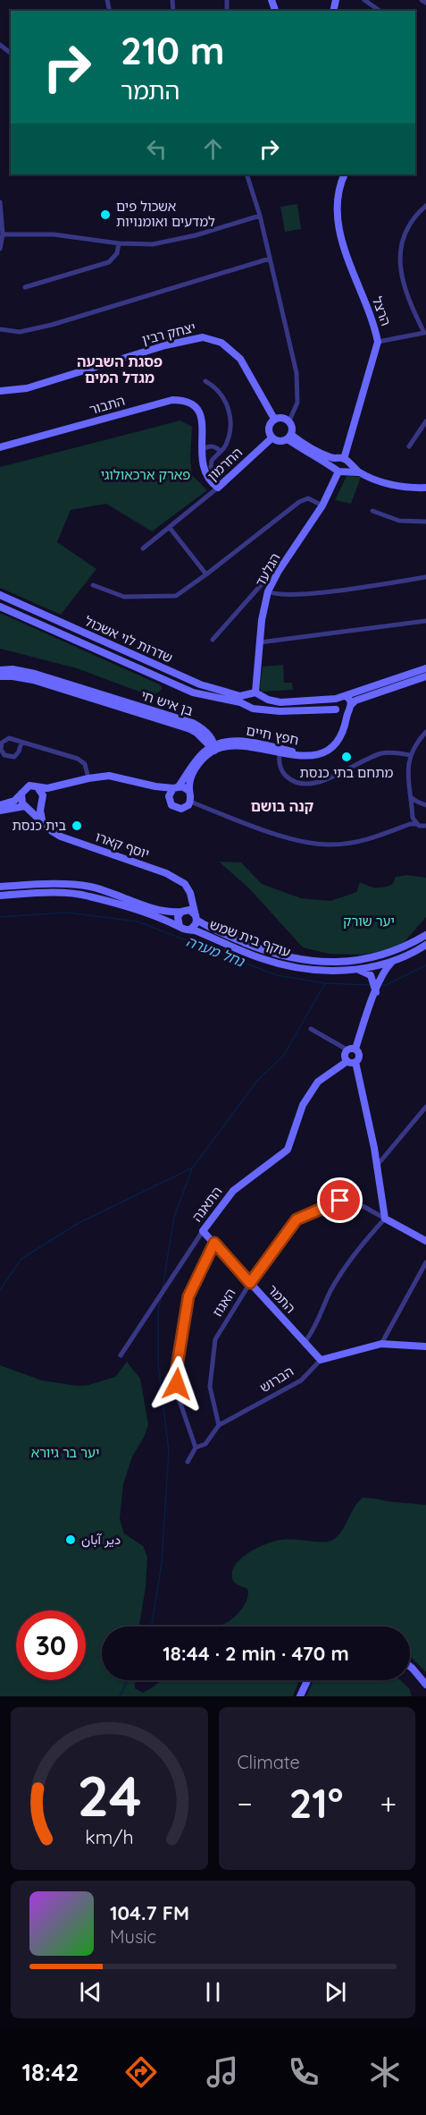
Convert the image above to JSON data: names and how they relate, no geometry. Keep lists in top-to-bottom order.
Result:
{
  "streets": {
    "street": [
      "הרצל",
      "יצחק רבין",
      "התבור",
      "החרמון",
      "הגלעד",
      "שדרות לוי אשכול",
      "בן איש חי",
      "חפץ חיים",
      "יוסף קארו",
      "עוקף בית שמש",
      "התאנה",
      "התמר",
      "האגוז",
      "הברוש"
    ]
  },
  "crossings": [
    ["יצחק רבין", "החרמון"],
    ["התבור", "החרמון"],
    ["הגלעד", "שדרות לוי אשכול"],
    ["שדרות לוי אשכול", "חפץ חיים"],
    ["בן איש חי", "חפץ חיים"],
    ["התאנה", "התמר"],
    ["התמר", "האגוז"],
    ["התמר", "הברוש"],
    ["האגוז", "הברוש"]
  ],
  "districts": ["פסגת השבעה מגדל המים", "קנה בושם"],
  "water": ["נחל מערה"],
  "parks": ["פארק ארכאולוגי", "יער שורק", "יער בר גיורא"],
  "places": [
    "אשכול פים למדעים ואומנויות",
    "מתחם בתי כנסת",
    "בית כנסת",
    "دير آبان"
  ],
  "page": {
    "turn": ["210 m", "התמר"],
    "limit": "30",
    "trip": "18:44 · 2 min · 470 m",
    "tile": "Climate",
    "heat": ["−", "21°", "+"],
    "song": ["104.7 FM", "Music"],
    "tabs": "18:42",
    "gauge": ["24", "km/h"]
  }
}
